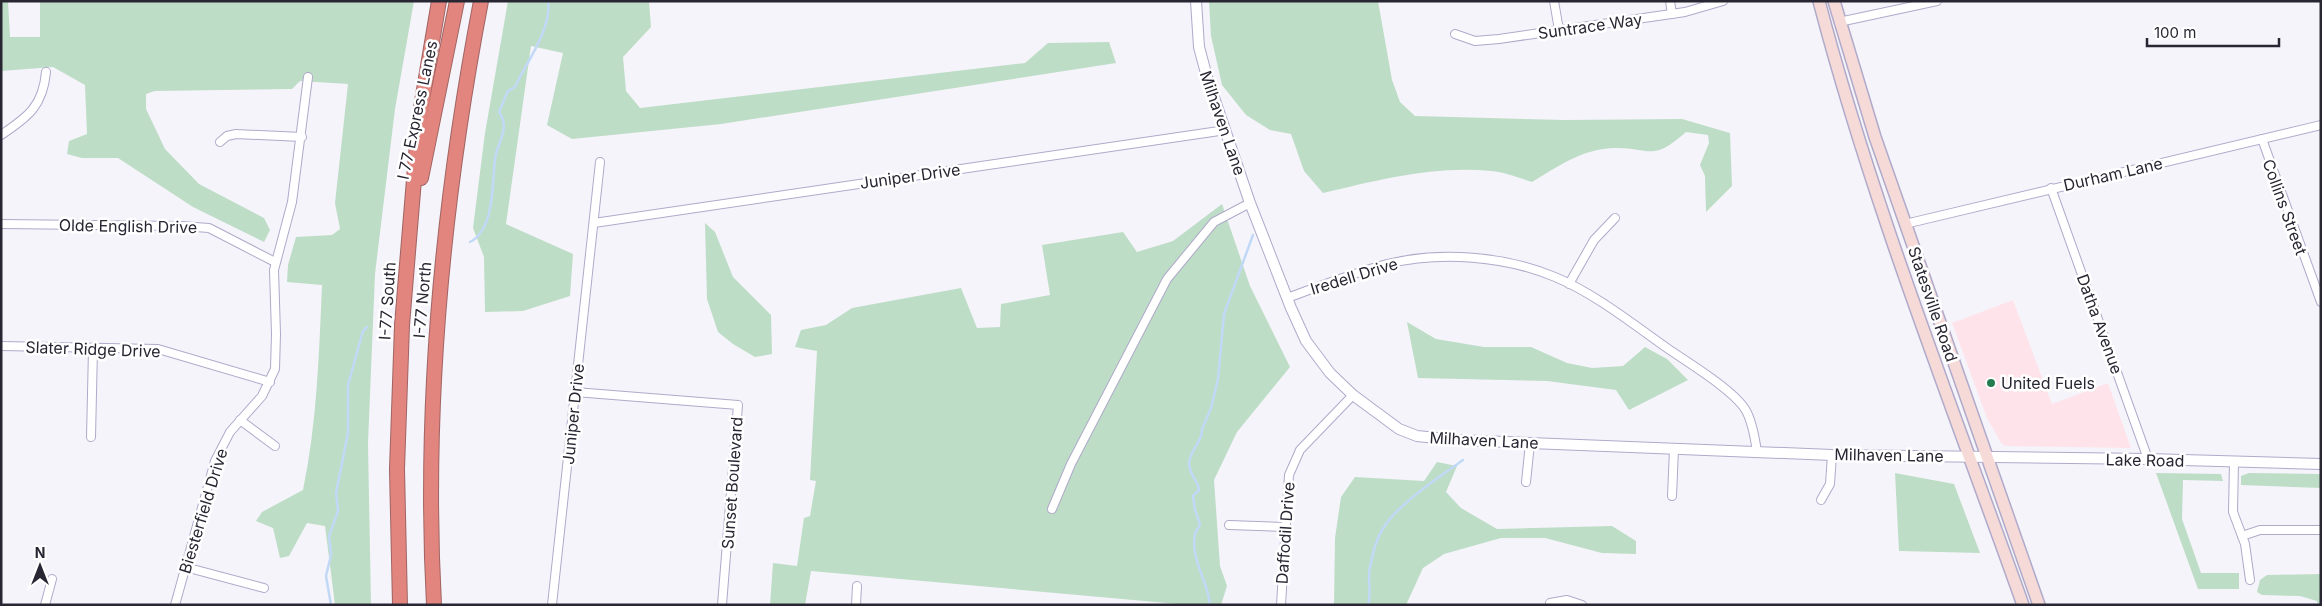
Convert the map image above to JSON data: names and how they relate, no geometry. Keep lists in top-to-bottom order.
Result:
{
  "streets": {
    "highway": ["I 77 Express Lanes", "I-77 North", "I-77 South"],
    "main road": ["Statesville Road"],
    "street": [
      "Suntrace Way",
      "Milhaven Lane",
      "Durham Lane",
      "Juniper Drive",
      "Collins Street",
      "Olde English Drive",
      "Iredell Drive",
      "Datha Avenue",
      "Slater Ridge Drive",
      "Lake Road",
      "Sunset Boulevard",
      "Biesterfield Drive",
      "Daffodil Drive"
    ]
  },
  "crossings": [
    ["I 77 Express Lanes", "I-77 South"],
    ["Milhaven Lane", "Juniper Drive"],
    ["Milhaven Lane", "Iredell Drive"],
    ["Milhaven Lane", "Statesville Road"],
    ["Milhaven Lane", "Lake Road"],
    ["Milhaven Lane", "Daffodil Drive"],
    ["Durham Lane", "Collins Street"],
    ["Durham Lane", "Statesville Road"],
    ["Durham Lane", "Datha Avenue"],
    ["Juniper Drive", "Sunset Boulevard"],
    ["Olde English Drive", "Biesterfield Drive"],
    ["Statesville Road", "Lake Road"],
    ["Datha Avenue", "Lake Road"],
    ["Slater Ridge Drive", "Biesterfield Drive"]
  ],
  "places": ["United Fuels"],
  "scale_bar": "100 m",
  "north": "top"
}
